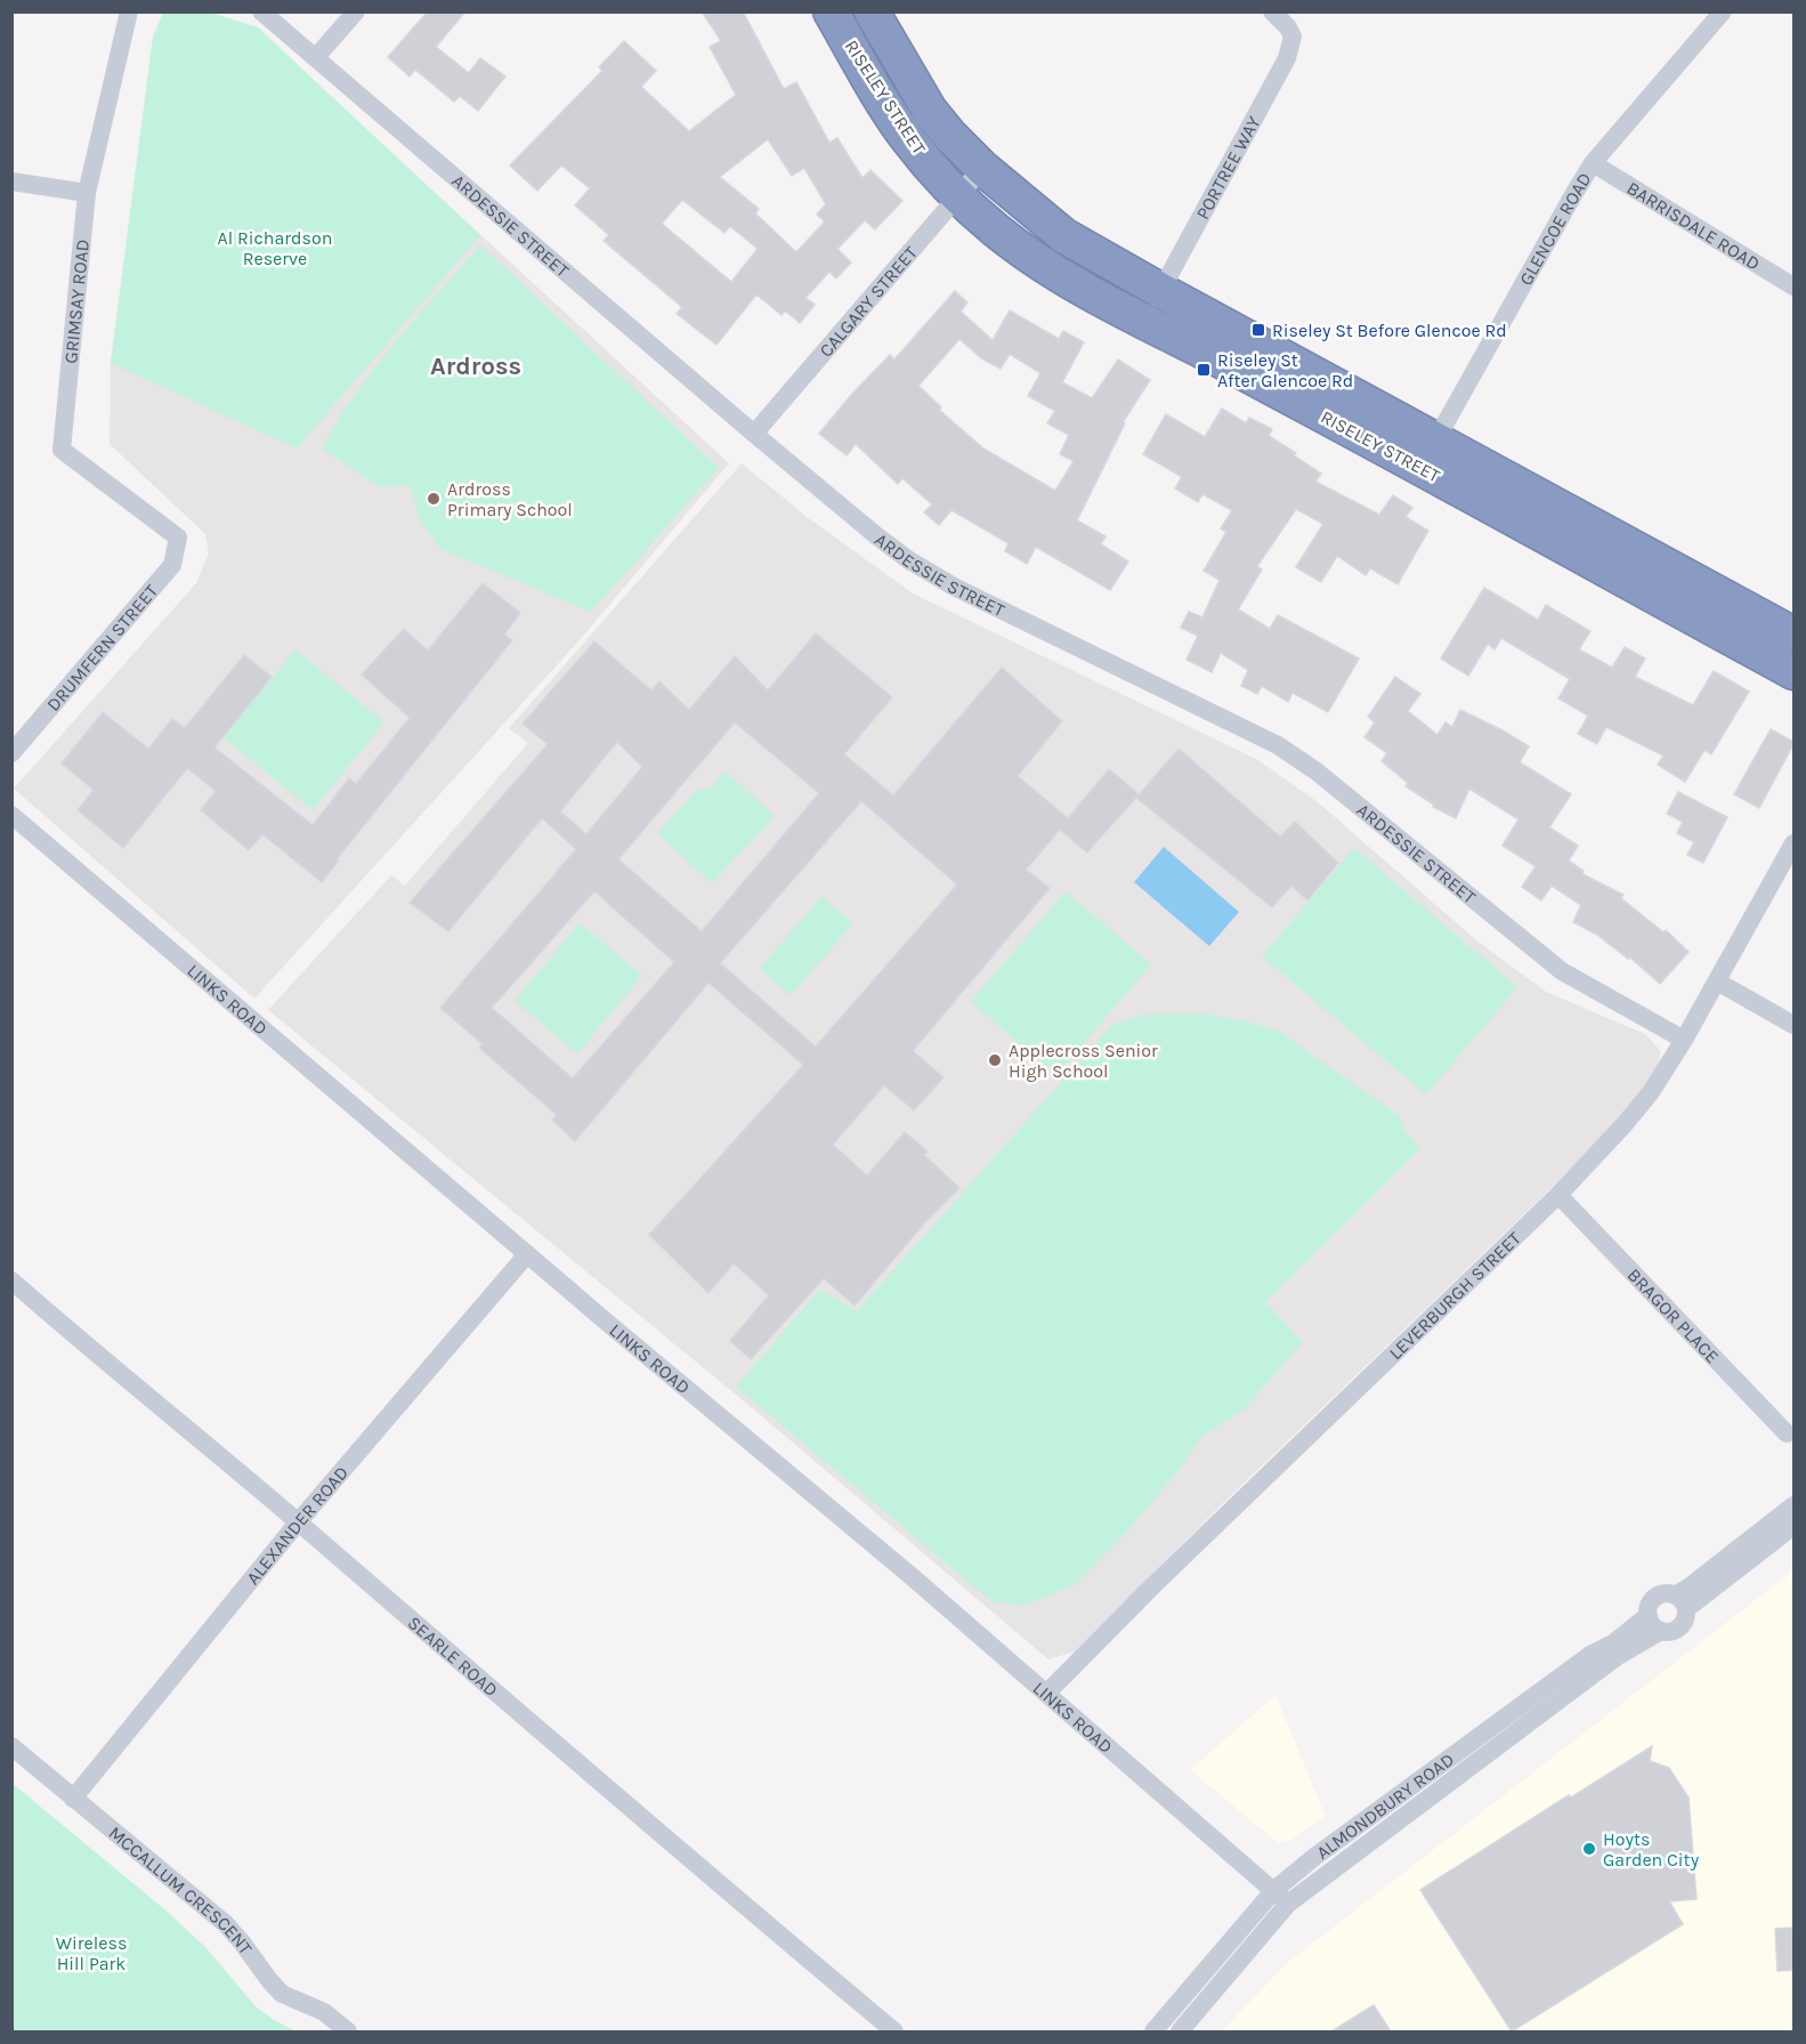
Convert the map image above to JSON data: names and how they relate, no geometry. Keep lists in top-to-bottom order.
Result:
{
  "streets": {
    "highway": ["RISELEY STREET"],
    "street": [
      "PORTREE WAY",
      "ARDESSIE STREET",
      "BARRISDALE ROAD",
      "GLENCOE ROAD",
      "CALGARY STREET",
      "GRIMSAY ROAD",
      "DRUMFERN STREET",
      "LINKS ROAD",
      "LEVERBURGH STREET",
      "BRAGOR PLACE",
      "ALEXANDER ROAD",
      "SEARLE ROAD",
      "ALMONDBURY ROAD",
      "MCCALLUM CRESCENT"
    ]
  },
  "crossings": [
    ["RISELEY STREET", "PORTREE WAY"],
    ["RISELEY STREET", "GLENCOE ROAD"],
    ["RISELEY STREET", "CALGARY STREET"],
    ["ARDESSIE STREET", "CALGARY STREET"],
    ["ARDESSIE STREET", "LEVERBURGH STREET"],
    ["BARRISDALE ROAD", "GLENCOE ROAD"],
    ["GRIMSAY ROAD", "DRUMFERN STREET"],
    ["LINKS ROAD", "LEVERBURGH STREET"],
    ["LINKS ROAD", "ALEXANDER ROAD"],
    ["LINKS ROAD", "ALMONDBURY ROAD"],
    ["LEVERBURGH STREET", "BRAGOR PLACE"],
    ["ALEXANDER ROAD", "SEARLE ROAD"],
    ["ALEXANDER ROAD", "MCCALLUM CRESCENT"]
  ],
  "districts": ["Ardross"],
  "parks": ["Al Richardson Reserve", "Wireless Hill Park"],
  "places": {
    "transit": ["Riseley St Before Glencoe Rd", "Riseley St After Glencoe Rd"],
    "other": ["Ardross Primary School", "Applecross Senior High School", "Hoyts Garden City"]
  }
}
